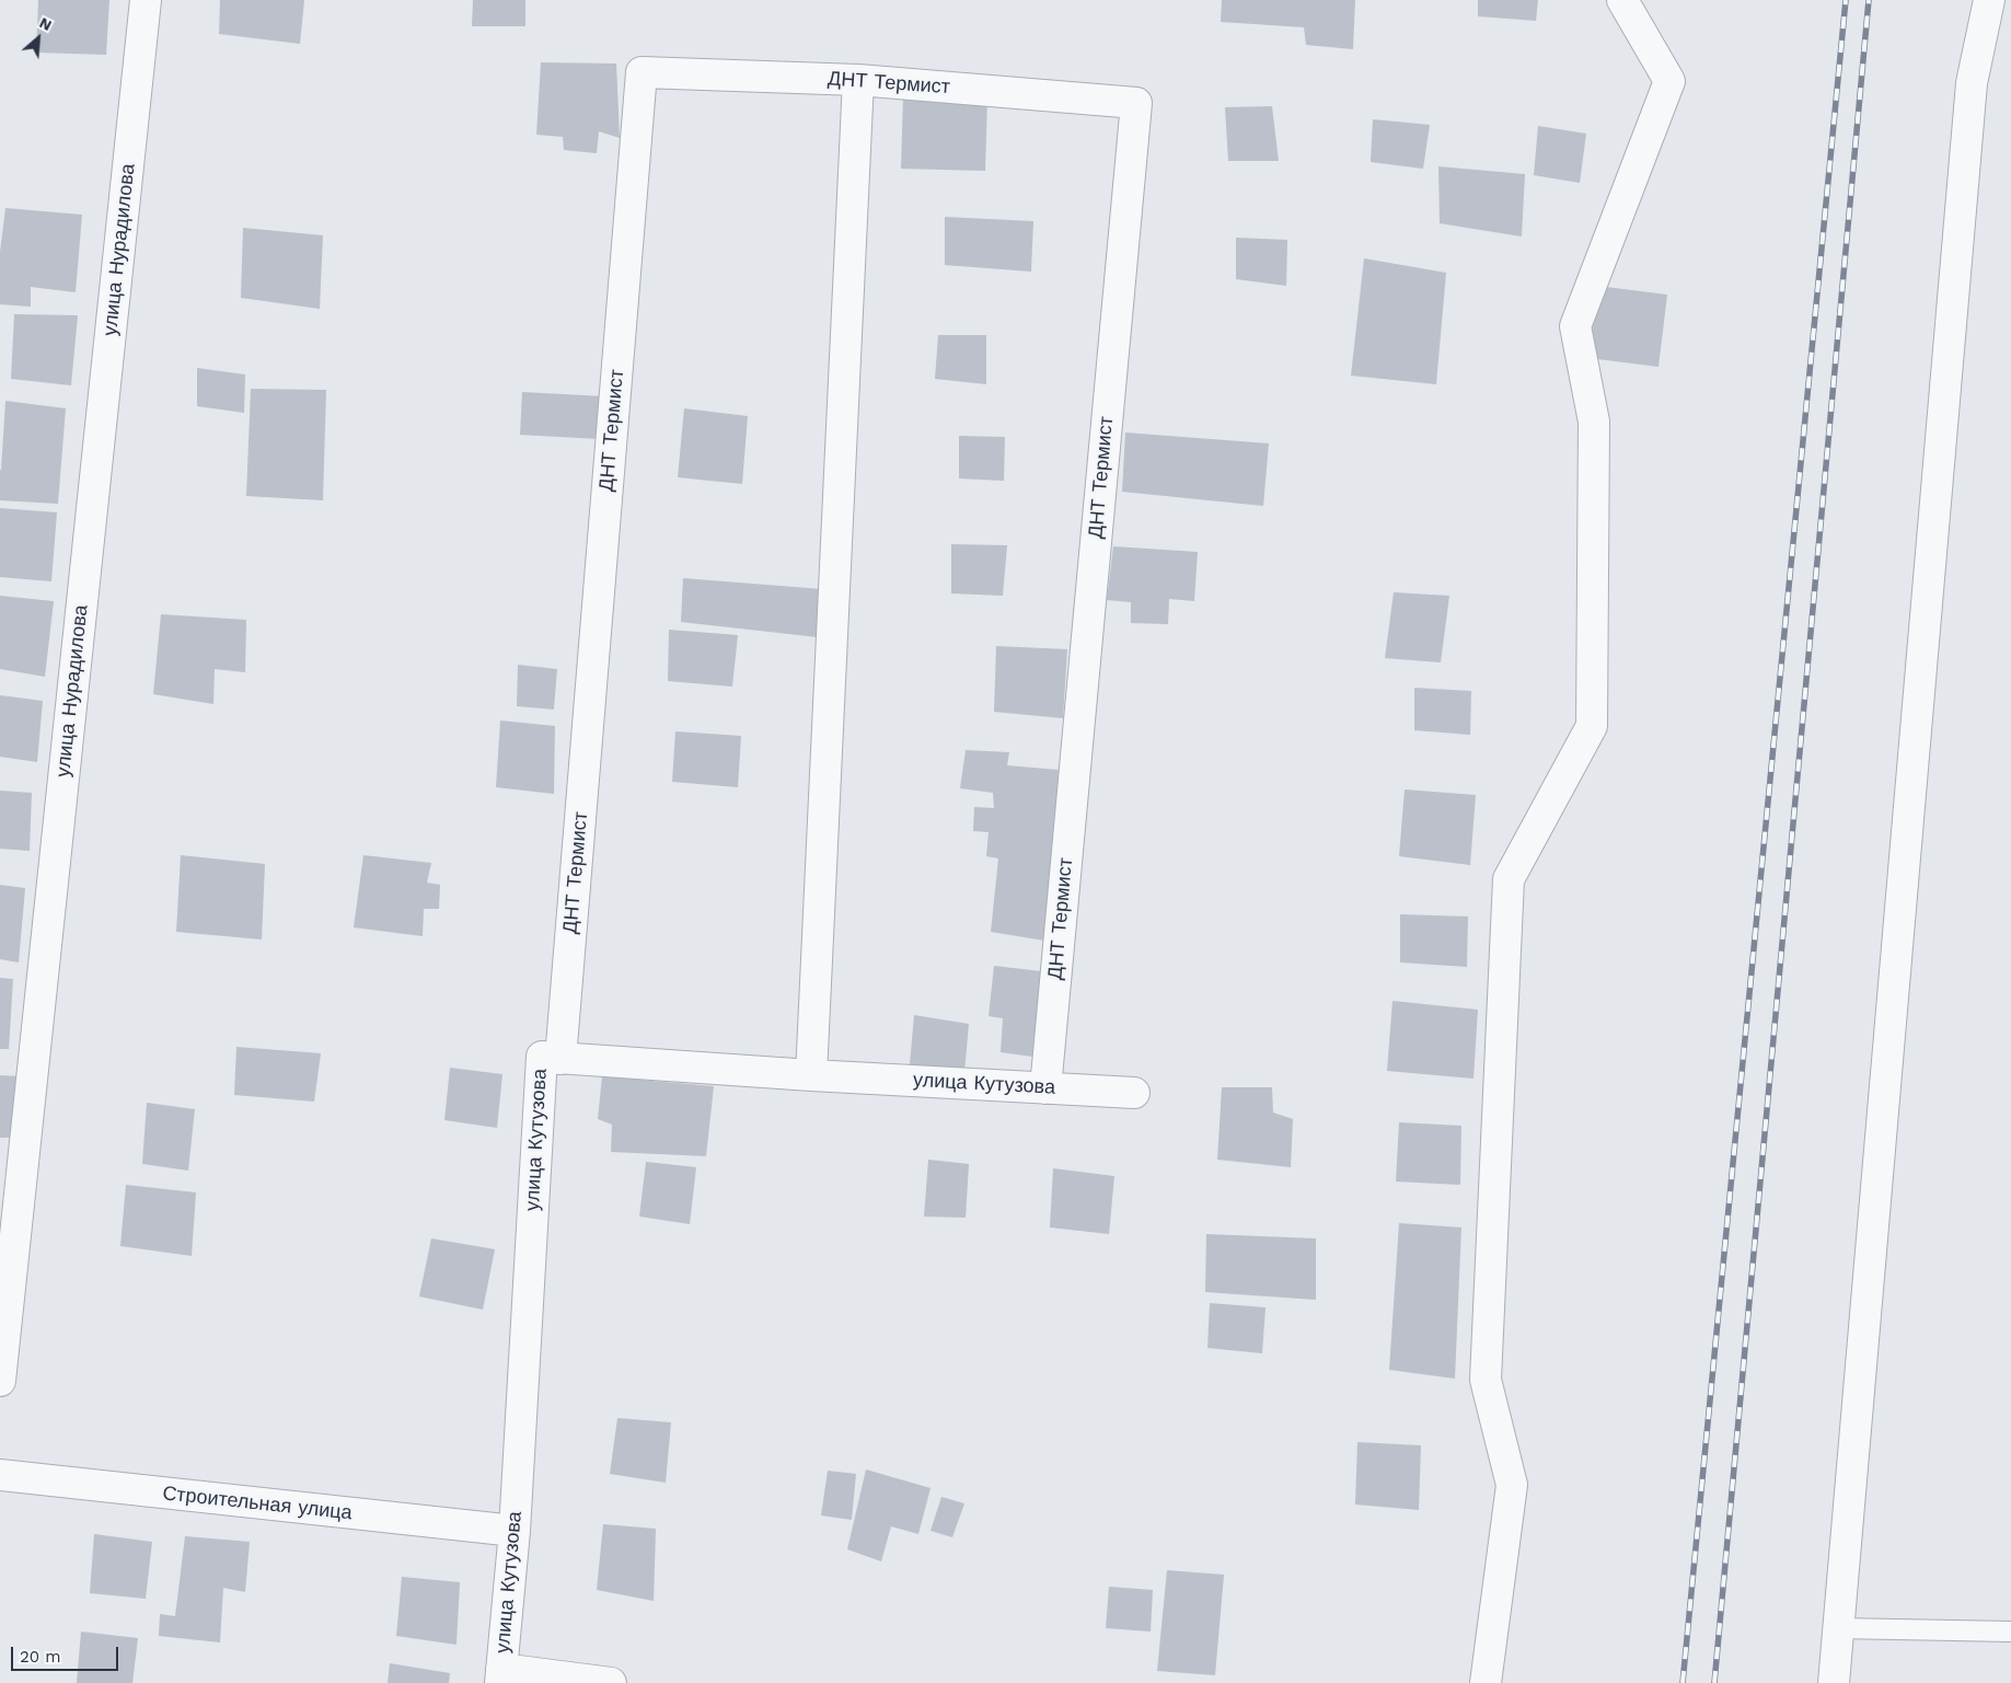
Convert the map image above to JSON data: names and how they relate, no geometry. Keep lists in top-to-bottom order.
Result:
{
  "streets": {
    "street": [
      "ДНТ Термист",
      "улица Нурадилова",
      "улица Кутузова",
      "Строительная улица"
    ]
  },
  "crossings": [
    ["ДНТ Термист", "улица Кутузова"],
    ["улица Кутузова", "Строительная улица"]
  ],
  "scale_bar": "20 m",
  "north": "top right"
}
